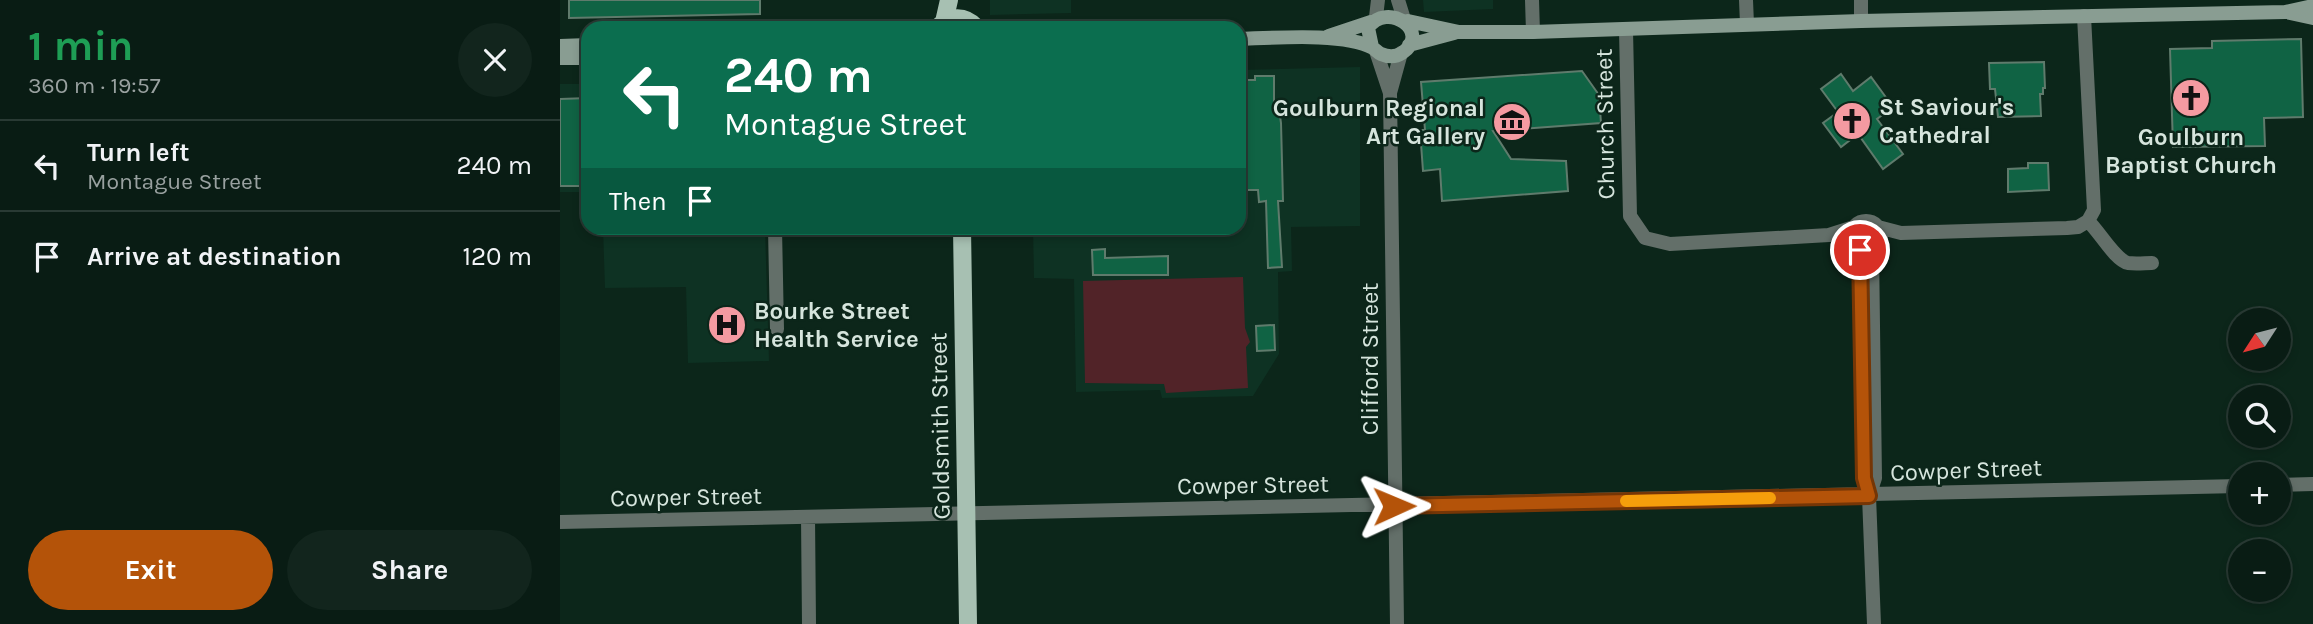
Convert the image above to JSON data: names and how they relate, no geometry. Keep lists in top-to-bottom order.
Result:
{
  "streets": {
    "main road": ["Goldsmith Street"],
    "street": ["Church Street", "Clifford Street", "Cowper Street"]
  },
  "crossings": [
    ["Clifford Street", "Cowper Street"],
    ["Goldsmith Street", "Cowper Street"]
  ],
  "places": {
    "church": ["Goulburn Baptist Church", "St Saviour's Cathedral"],
    "museum": ["Goulburn Regional Art Gallery"],
    "hospital": ["Bourke Street Health Service"]
  },
  "north": "bottom left",
  "page": {
    "heading": ["1 min", "360 m · 19:57"],
    "turn": ["240 m", "Montague Street"],
    "list": [
      {
        "name": "Turn left",
        "note": "Montague Street",
        "value": "240 m"
      },
      {
        "name": "Arrive at destination",
        "value": "120 m"
      }
    ],
    "then": "Then",
    "map_buttons": ["+", "−"],
    "buttons": ["Exit", "Share"]
  }
}
